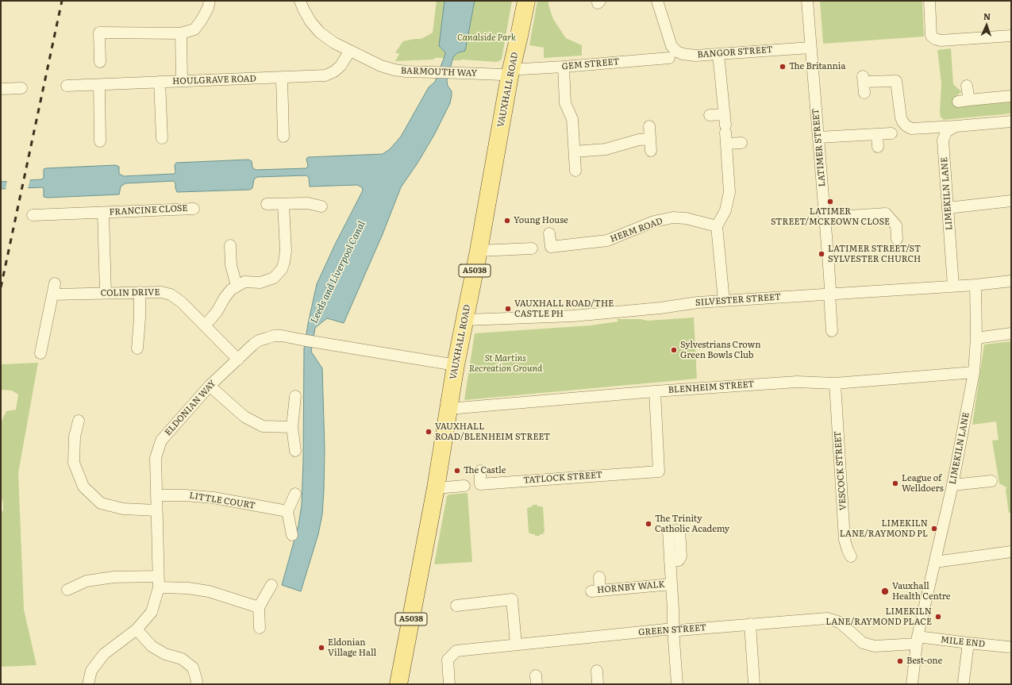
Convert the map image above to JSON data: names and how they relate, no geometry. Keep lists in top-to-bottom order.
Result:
{
  "streets": {
    "main road": ["VAUXHALL ROAD", "A5038"],
    "street": [
      "BANGOR STREET",
      "GEM STREET",
      "BARMOUTH WAY",
      "HOULGRAVE ROAD",
      "LATIMER STREET",
      "LIMEKILN LANE",
      "FRANCINE CLOSE",
      "HERM ROAD",
      "COLIN DRIVE",
      "SILVESTER STREET",
      "BLENHEIM STREET",
      "ELDONIAN WAY",
      "VESCOCK STREET",
      "TATLOCK STREET",
      "LITTLE COURT",
      "HORNBY WALK",
      "GREEN STREET",
      "MILE END"
    ]
  },
  "crossings": [
    ["BANGOR STREET", "LATIMER STREET"],
    ["GEM STREET", "BARMOUTH WAY"],
    ["GEM STREET", "VAUXHALL ROAD"],
    ["BARMOUTH WAY", "HOULGRAVE ROAD"],
    ["BARMOUTH WAY", "VAUXHALL ROAD"],
    ["VAUXHALL ROAD", "SILVESTER STREET"],
    ["VAUXHALL ROAD", "BLENHEIM STREET"],
    ["VAUXHALL ROAD", "ELDONIAN WAY"],
    ["LATIMER STREET", "SILVESTER STREET"],
    ["LIMEKILN LANE", "SILVESTER STREET"],
    ["LIMEKILN LANE", "BLENHEIM STREET"],
    ["LIMEKILN LANE", "GREEN STREET"],
    ["LIMEKILN LANE", "MILE END"],
    ["FRANCINE CLOSE", "COLIN DRIVE"],
    ["COLIN DRIVE", "ELDONIAN WAY"],
    ["BLENHEIM STREET", "VESCOCK STREET"],
    ["BLENHEIM STREET", "TATLOCK STREET"],
    ["ELDONIAN WAY", "LITTLE COURT"],
    ["GREEN STREET", "MILE END"]
  ],
  "water": ["Leeds and Liverpool Canal"],
  "parks": ["Canalside Park", "St Martins Recreation Ground"],
  "places": [
    "The Britannia",
    "LATIMER STREET/MCKEOWN CLOSE",
    "Young House",
    "LATIMER STREET/ST SYLVESTER CHURCH",
    "VAUXHALL ROAD/THE CASTLE PH",
    "Sylvestrians Crown Green Bowls Club",
    "VAUXHALL ROAD/BLENHEIM STREET",
    "The Castle",
    "League of Welldoers",
    "The Trinity Catholic Academy",
    "LIMEKILN LANE/RAYMOND PL",
    "Vauxhall Health Centre",
    "LIMEKILN LANE/RAYMOND PLACE",
    "Eldonian Village Hall",
    "Best-one"
  ],
  "north": "top"
}
